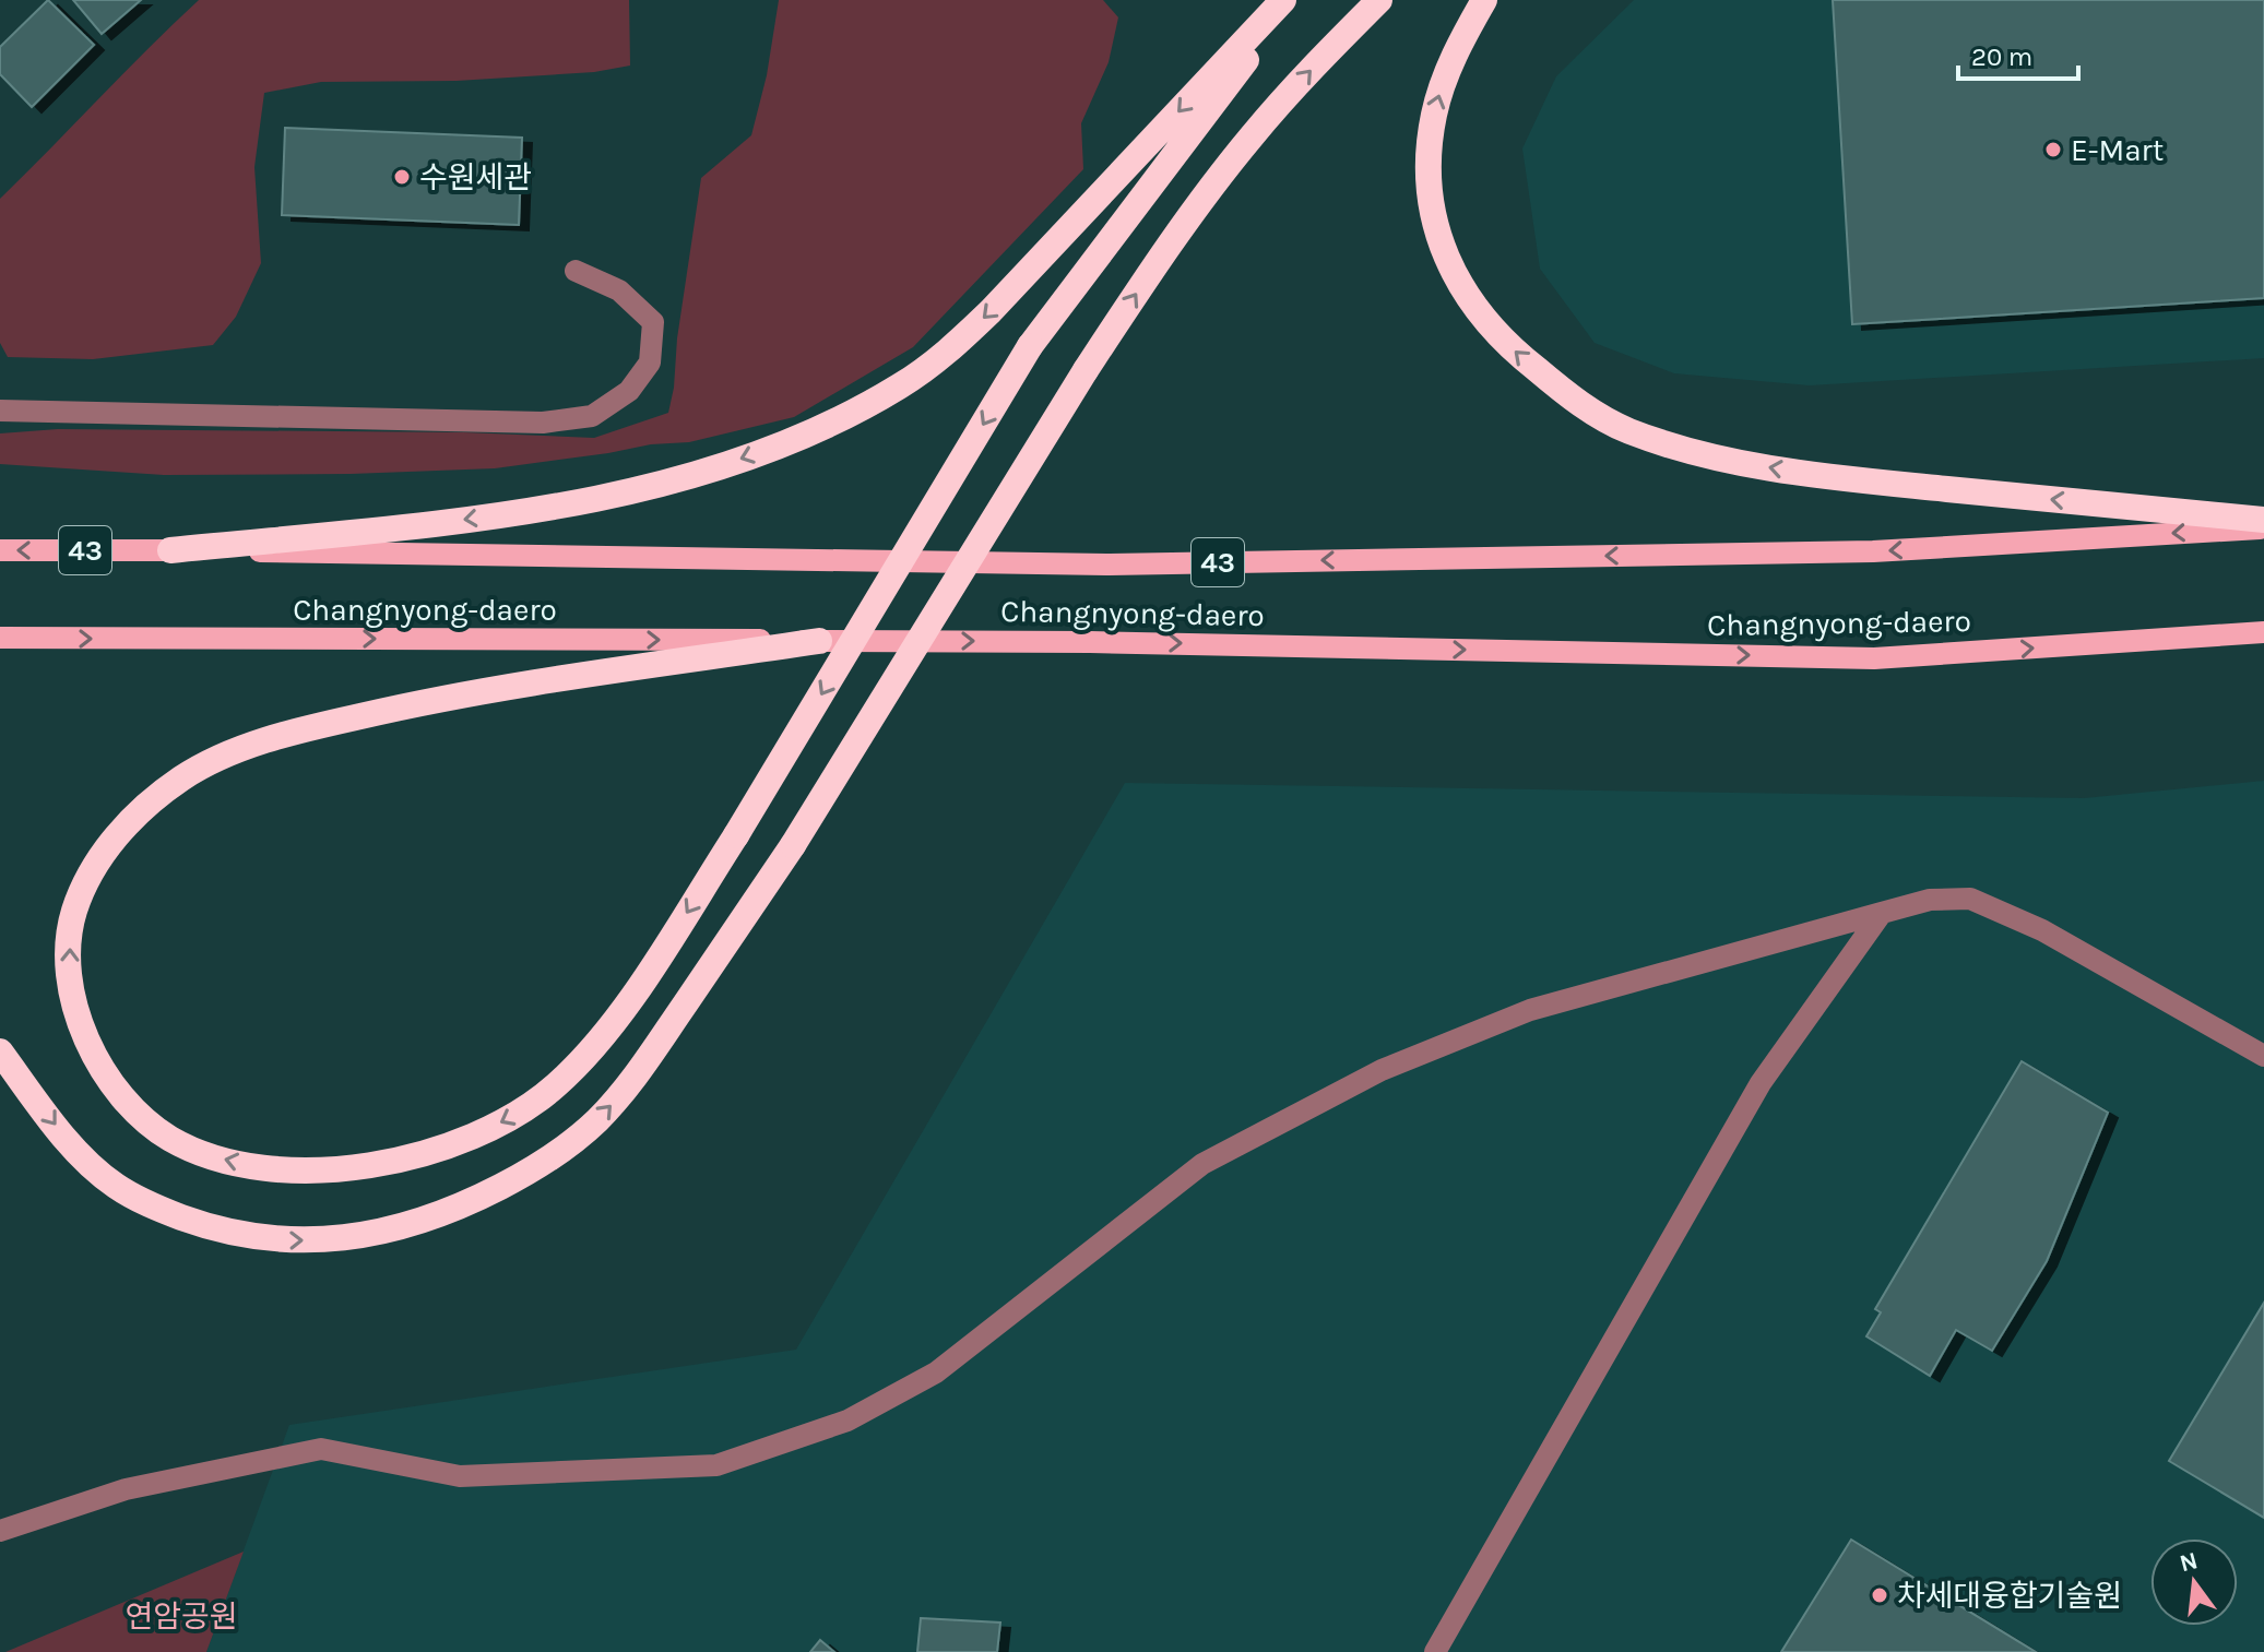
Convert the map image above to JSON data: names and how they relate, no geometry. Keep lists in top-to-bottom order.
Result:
{
  "streets": {
    "main road": ["43", "Changnyong-daero"]
  },
  "parks": ["연암공원"],
  "places": ["E-Mart", "수원세관", "차세대융합기술원"],
  "scale_bar": "20 m",
  "north": "top"
}
